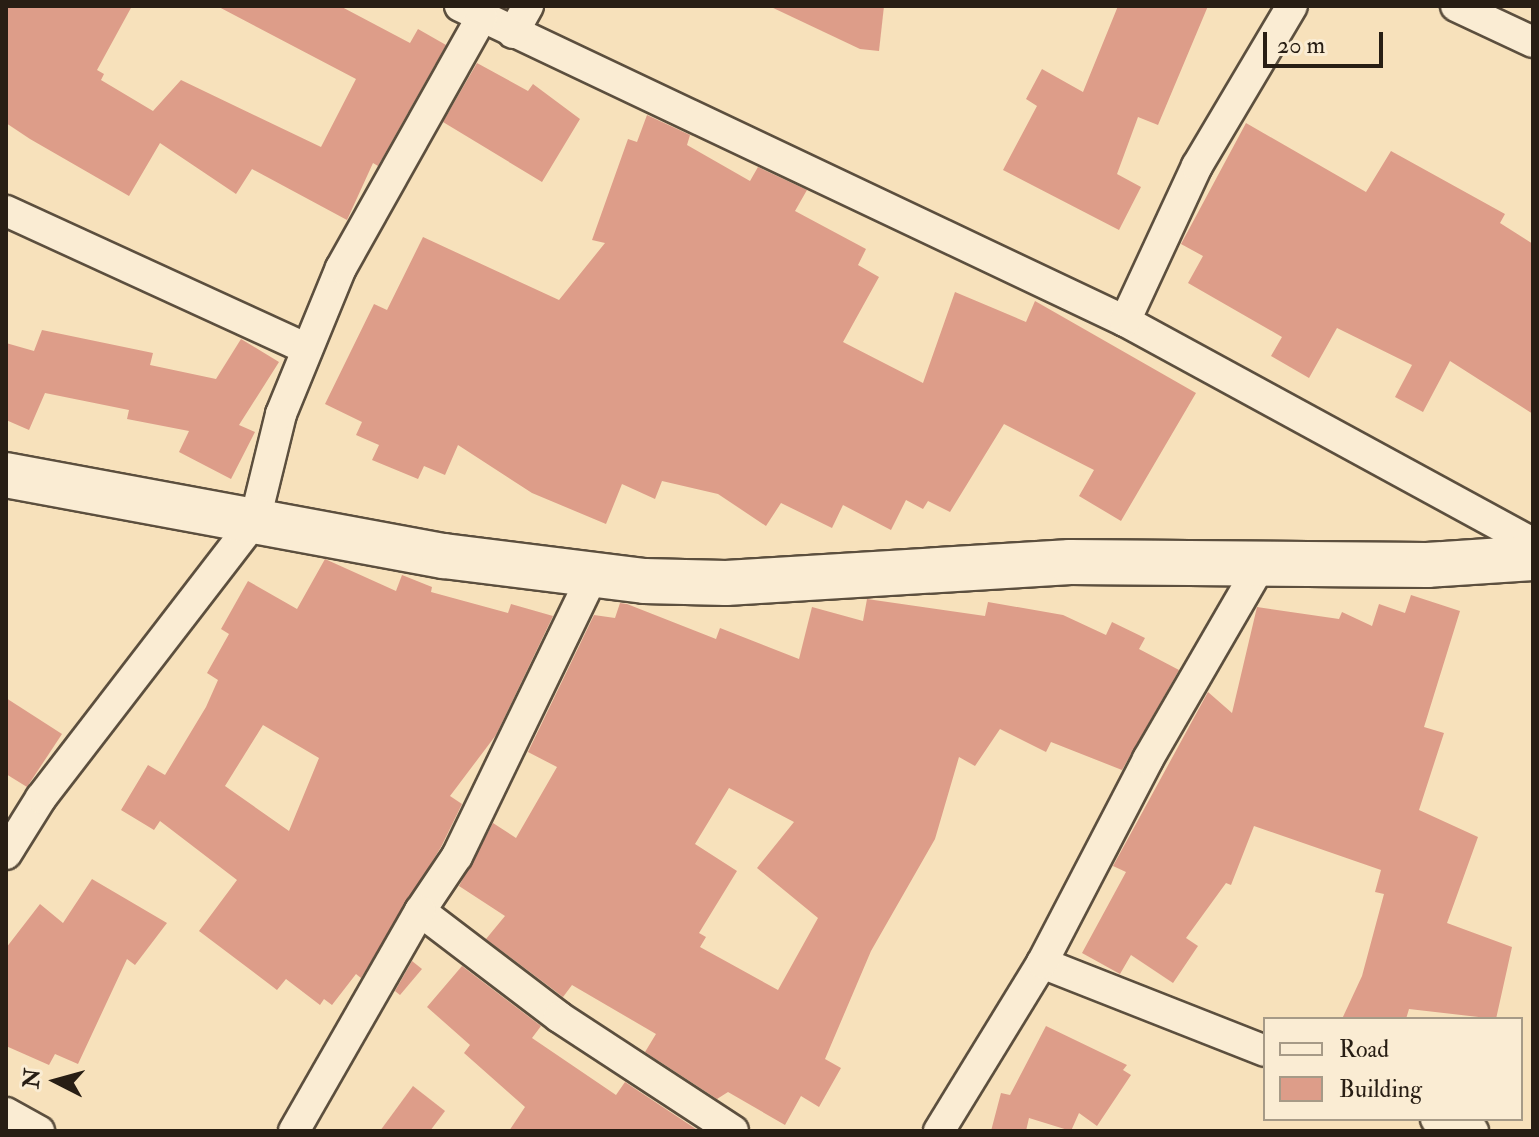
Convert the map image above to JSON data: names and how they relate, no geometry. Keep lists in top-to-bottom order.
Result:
{
  "legend": ["Road", "Building"],
  "scale_bar": "20 m",
  "north": "left"
}
